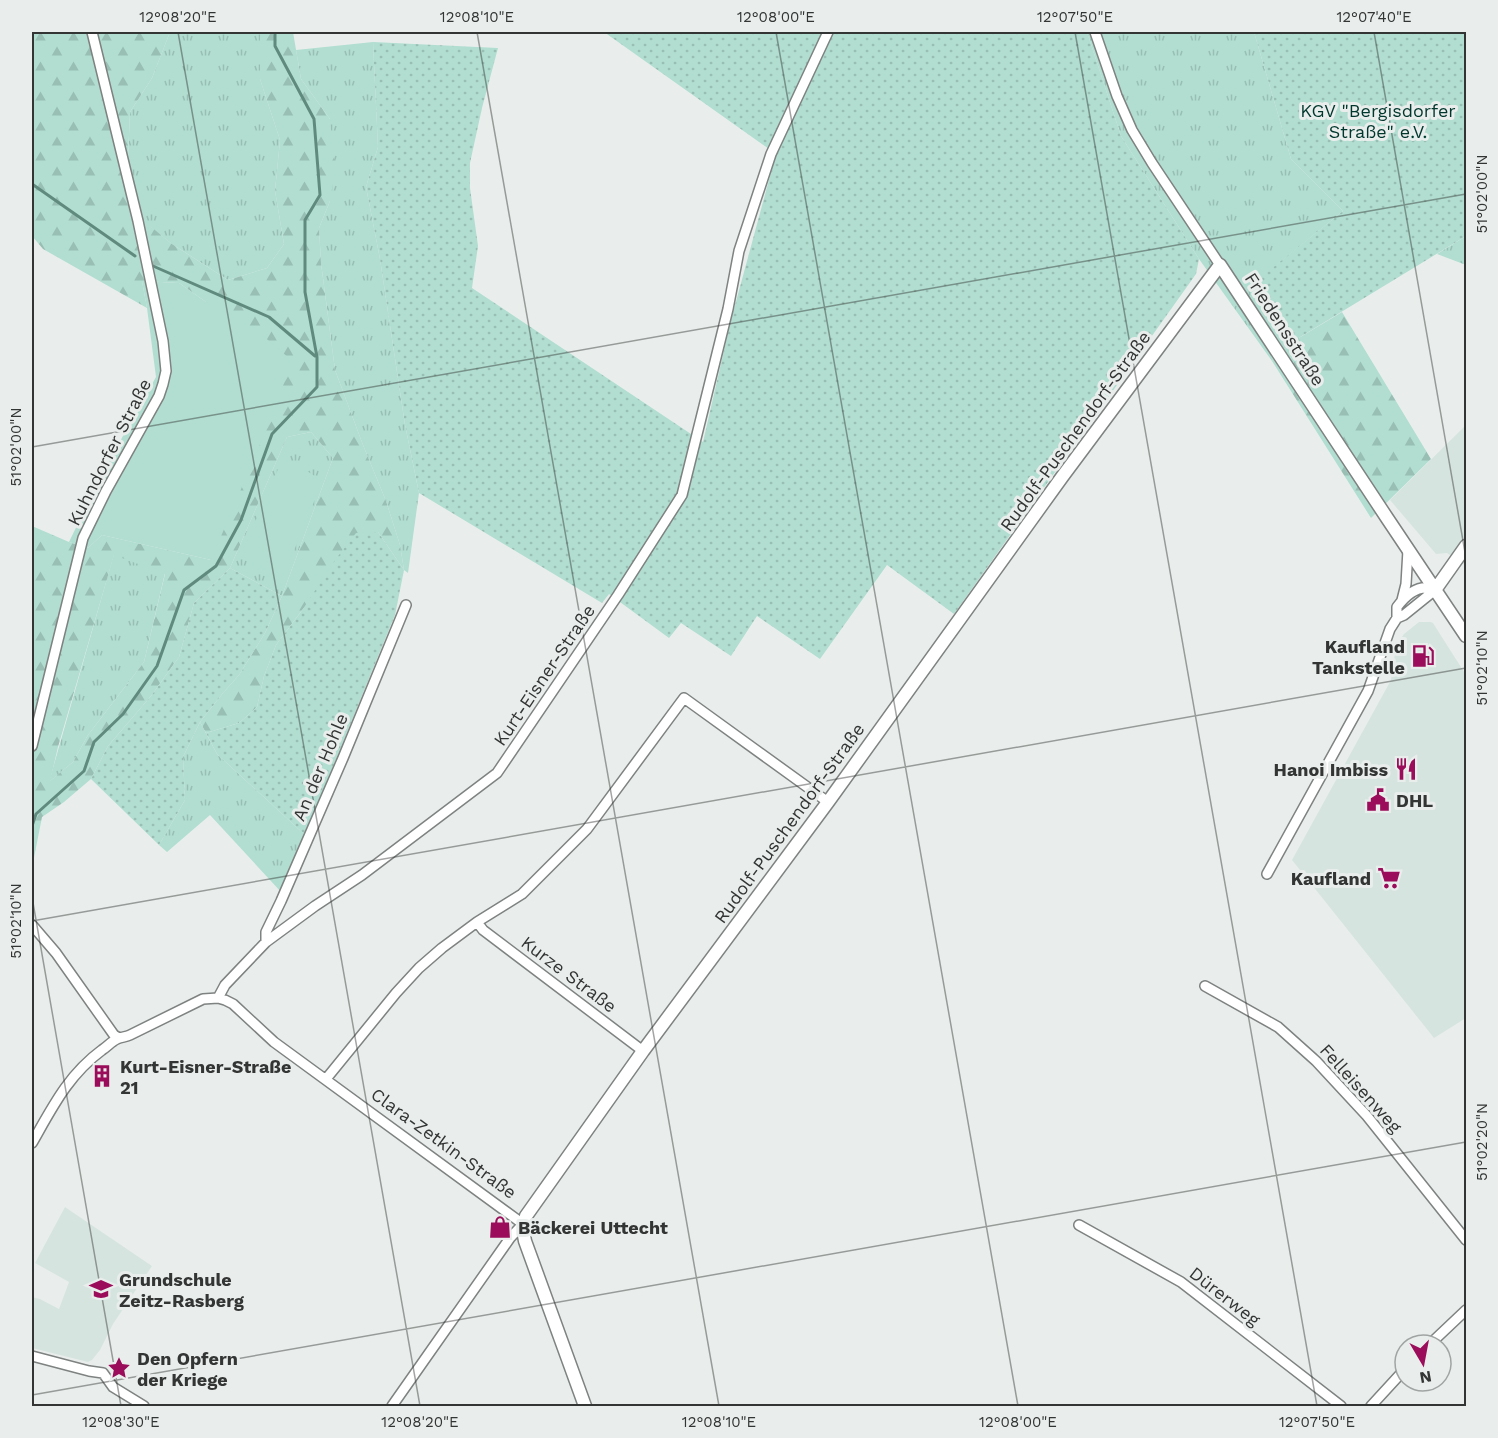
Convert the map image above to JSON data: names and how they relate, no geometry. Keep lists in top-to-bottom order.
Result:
{
  "streets": {
    "street": [
      "Friedensstraße",
      "Rudolf-Puschendorf-Straße",
      "Kuhndorfer Straße",
      "Kurt-Eisner-Straße",
      "An der Hohle",
      "Kurze Straße",
      "Felleisenweg",
      "Clara-Zetkin-Straße",
      "Dürerweg"
    ]
  },
  "crossings": [
    ["Friedensstraße", "Rudolf-Puschendorf-Straße"],
    ["Rudolf-Puschendorf-Straße", "Kurze Straße"],
    ["Rudolf-Puschendorf-Straße", "Clara-Zetkin-Straße"],
    ["Kurt-Eisner-Straße", "An der Hohle"],
    ["Kurt-Eisner-Straße", "Clara-Zetkin-Straße"]
  ],
  "parks": ["KGV \"Bergisdorfer Straße\" e.V."],
  "places": {
    "fuel station": ["Kaufland Tankstelle"],
    "restaurant": ["Hanoi Imbiss"],
    "public building": ["DHL"],
    "supermarket": ["Kaufland"],
    "building": ["Kurt-Eisner-Straße 21"],
    "shop": ["Bäckerei Uttecht"],
    "school or university": ["Grundschule Zeitz-Rasberg"],
    "place": ["Den Opfern der Kriege"]
  },
  "north": "bottom",
  "coordinates": [
    "12°08'20\"E",
    "12°08'10\"E",
    "12°08'00\"E",
    "12°07'50\"E",
    "12°07'40\"E",
    "51°02'00\"N",
    "51°02'10\"N",
    "51°02'20\"N",
    "12°08'30\"E"
  ]
}
